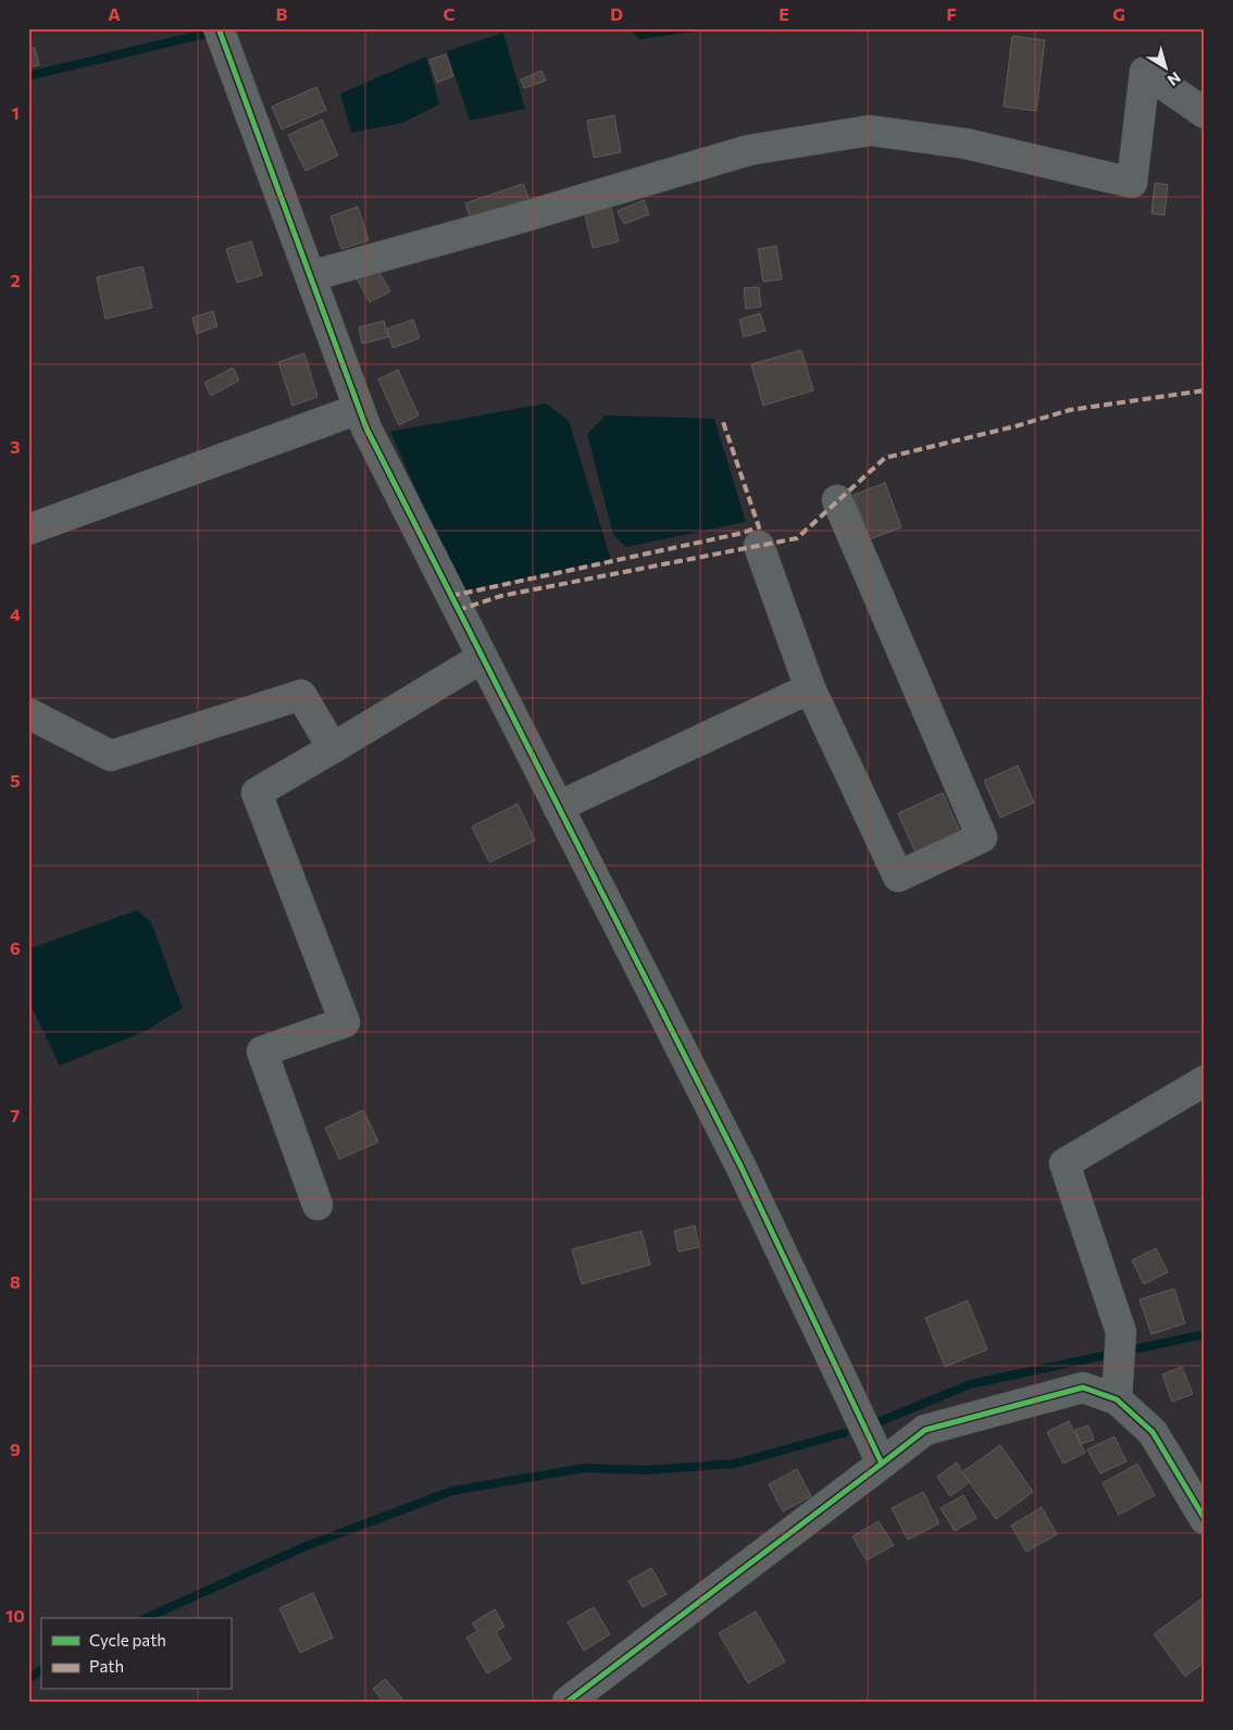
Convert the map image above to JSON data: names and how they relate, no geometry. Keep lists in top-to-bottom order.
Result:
{
  "legend": ["Cycle path", "Path"],
  "north": "bottom right",
  "grid": {
    "columns": [
      "A",
      "B",
      "C",
      "D",
      "E",
      "F",
      "G"
    ],
    "rows": [
      "1",
      "2",
      "3",
      "4",
      "5",
      "6",
      "7",
      "8",
      "9",
      "10"
    ]
  }
}
